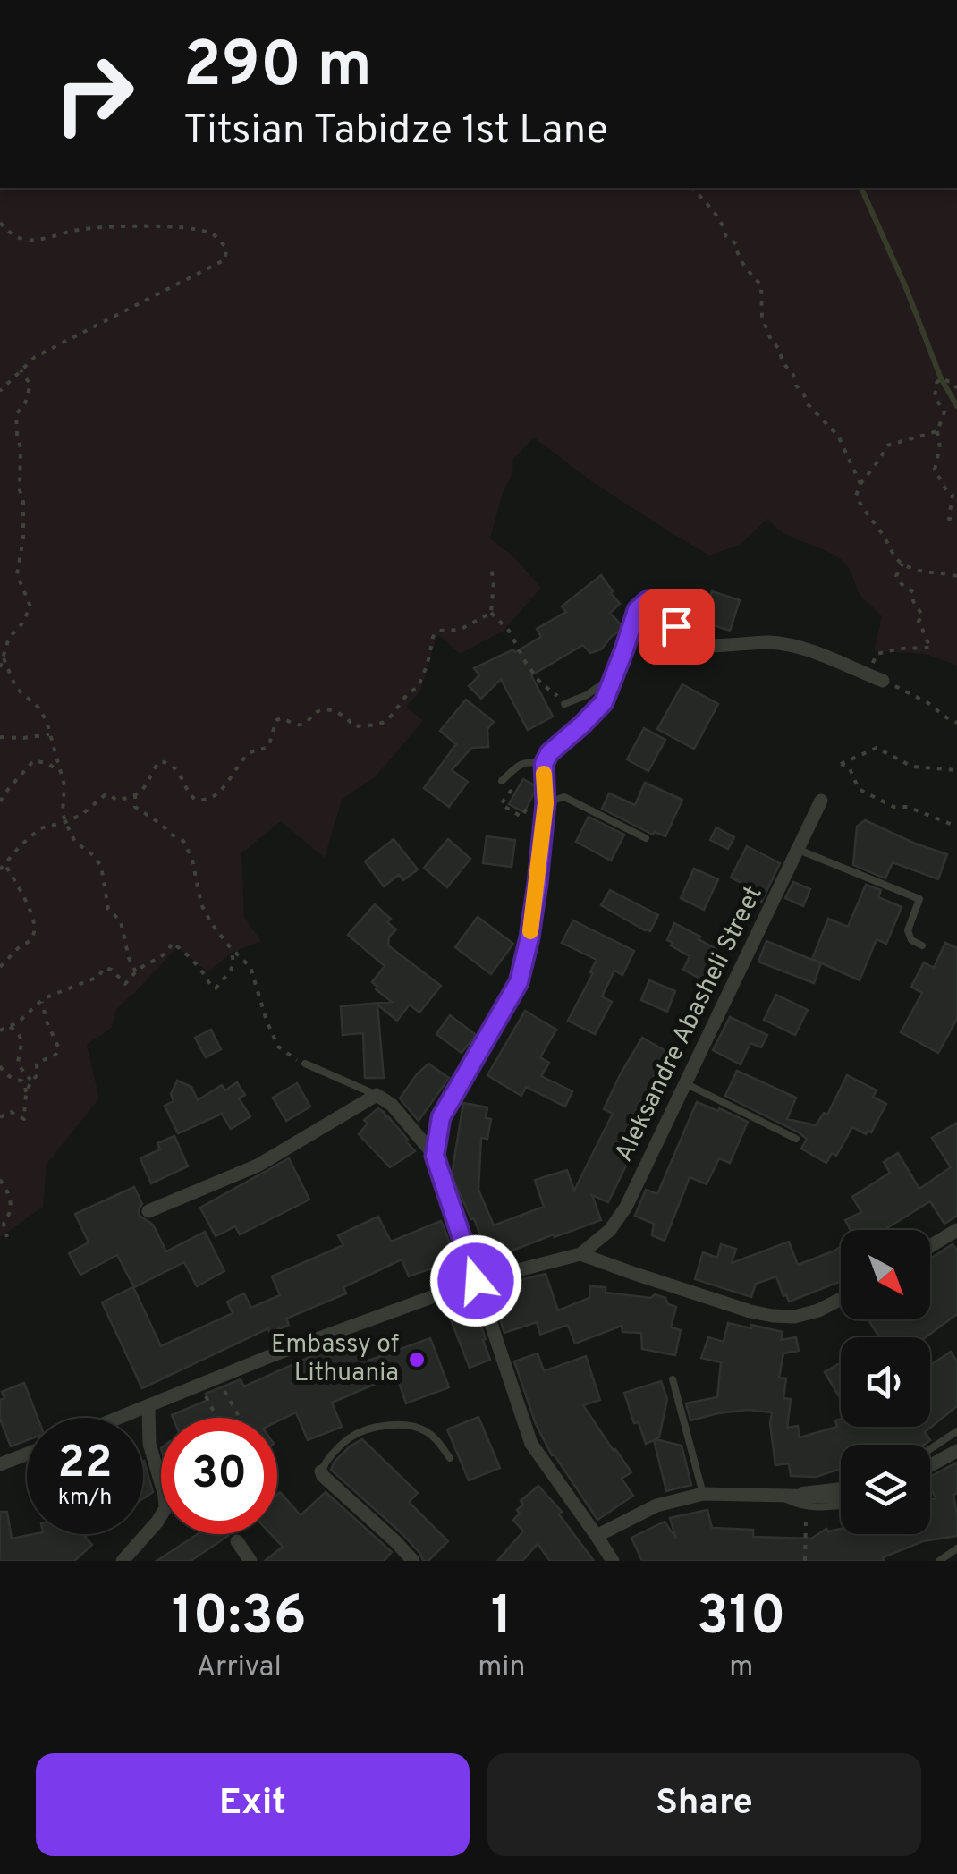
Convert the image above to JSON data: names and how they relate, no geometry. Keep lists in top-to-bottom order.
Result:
{
  "streets": {
    "street": ["Aleksandre Abasheli Street"]
  },
  "places": ["Embassy of Lithuania"],
  "north": "bottom right",
  "page": {
    "turn": ["290 m", "Titsian Tabidze 1st Lane"],
    "speed": "22 km/h",
    "limit": "30",
    "eta": [
      "10:36",
      "Arrival",
      "1",
      "min",
      "310",
      "m"
    ],
    "buttons": ["Exit", "Share"]
  }
}
